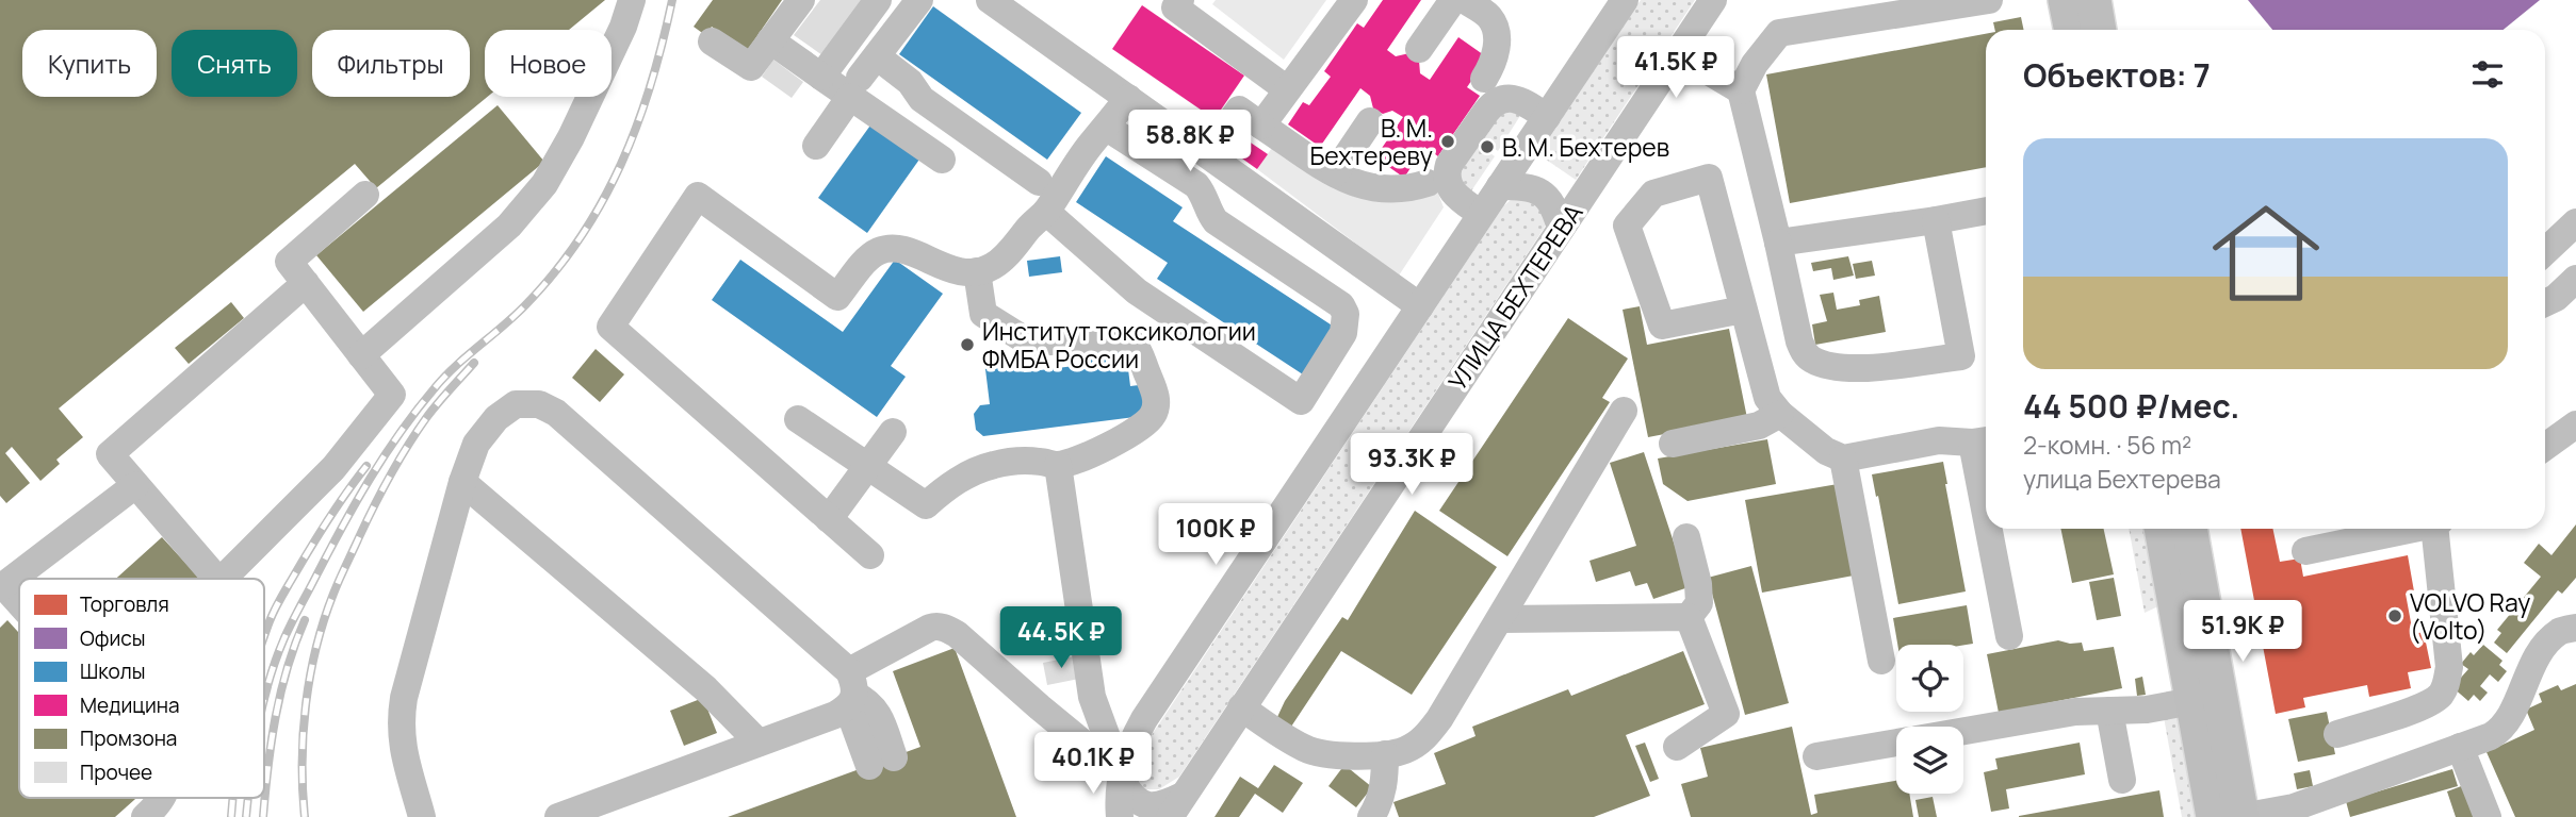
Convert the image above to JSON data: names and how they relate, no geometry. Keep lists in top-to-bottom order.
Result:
{
  "streets": {
    "street": ["УЛИЦА БЕХТЕРЕВА"]
  },
  "places": [
    "В. М. Бехтереву",
    "В. М. Бехтерев",
    "Институт токсикологии ФМБА России",
    "VOLVO Ray (Volto)"
  ],
  "legend": [
    "Торговля",
    "Офисы",
    "Школы",
    "Медицина",
    "Промзона",
    "Прочее"
  ],
  "page": {
    "chip": [
      "Купить",
      "Снять",
      "Фильтры",
      "Новое"
    ],
    "heading": "Объектов: 7",
    "price": [
      "41.5K ₽",
      "58.8K ₽",
      "93.3K ₽",
      "100K ₽",
      "51.9K ₽",
      "44.5K ₽",
      "40.1K ₽"
    ],
    "list": [
      {
        "name": "44 500 ₽/мес.",
        "note": "2-комн. · 56 m² · улица Бехтерева"
      }
    ]
  }
}
